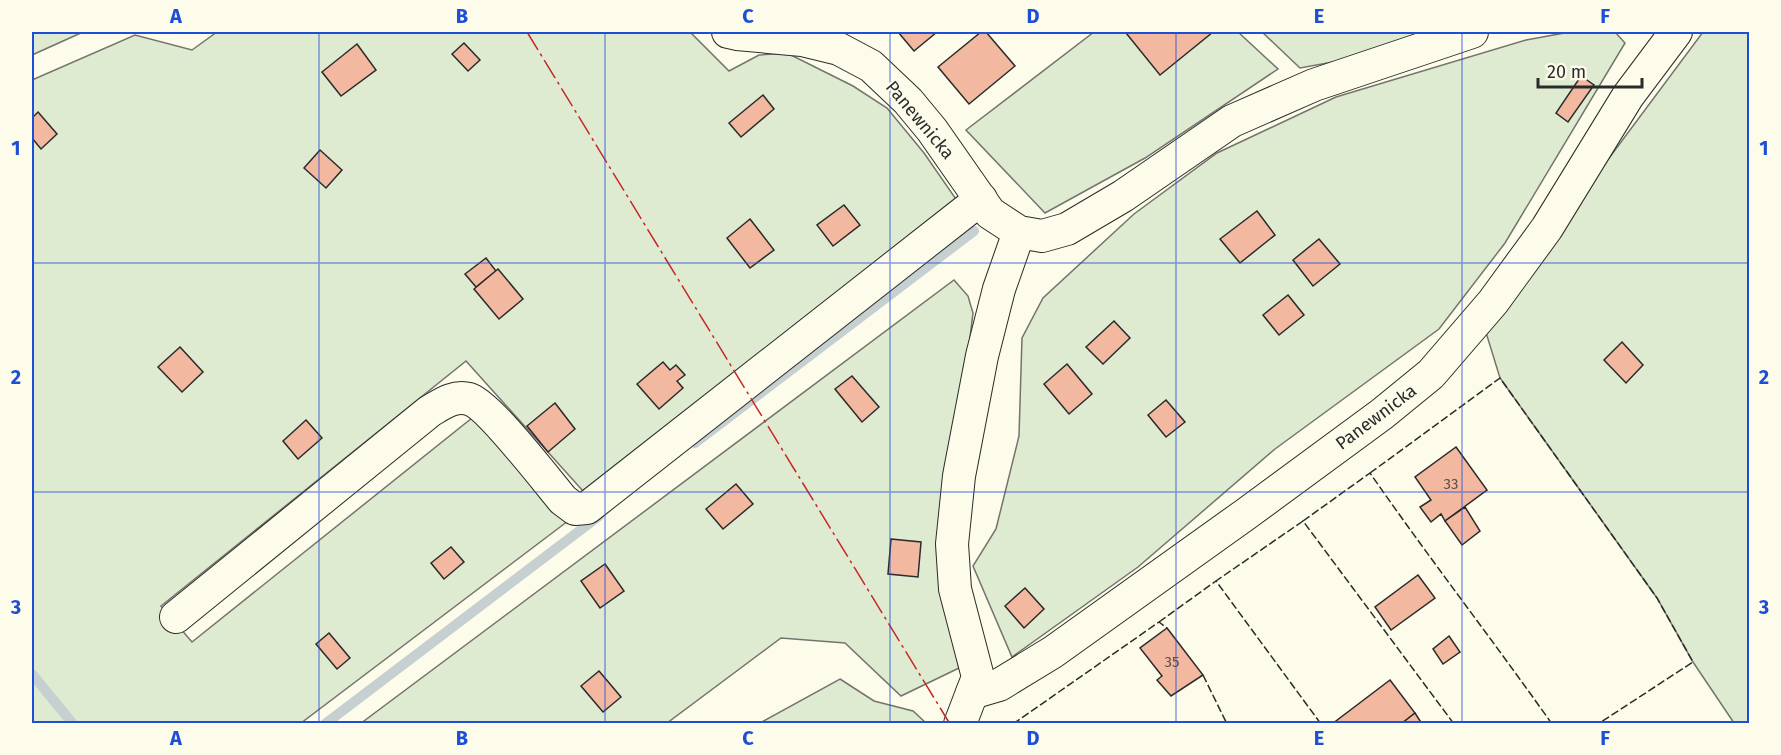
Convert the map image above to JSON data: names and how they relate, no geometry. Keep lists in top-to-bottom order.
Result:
{
  "streets": {
    "street": ["Panewnicka"]
  },
  "house_numbers": ["33", "35"],
  "scale_bar": "20 m",
  "grid": {
    "columns": [
      "A",
      "B",
      "C",
      "D",
      "E",
      "F"
    ],
    "rows": ["1", "2", "3"]
  }
}
